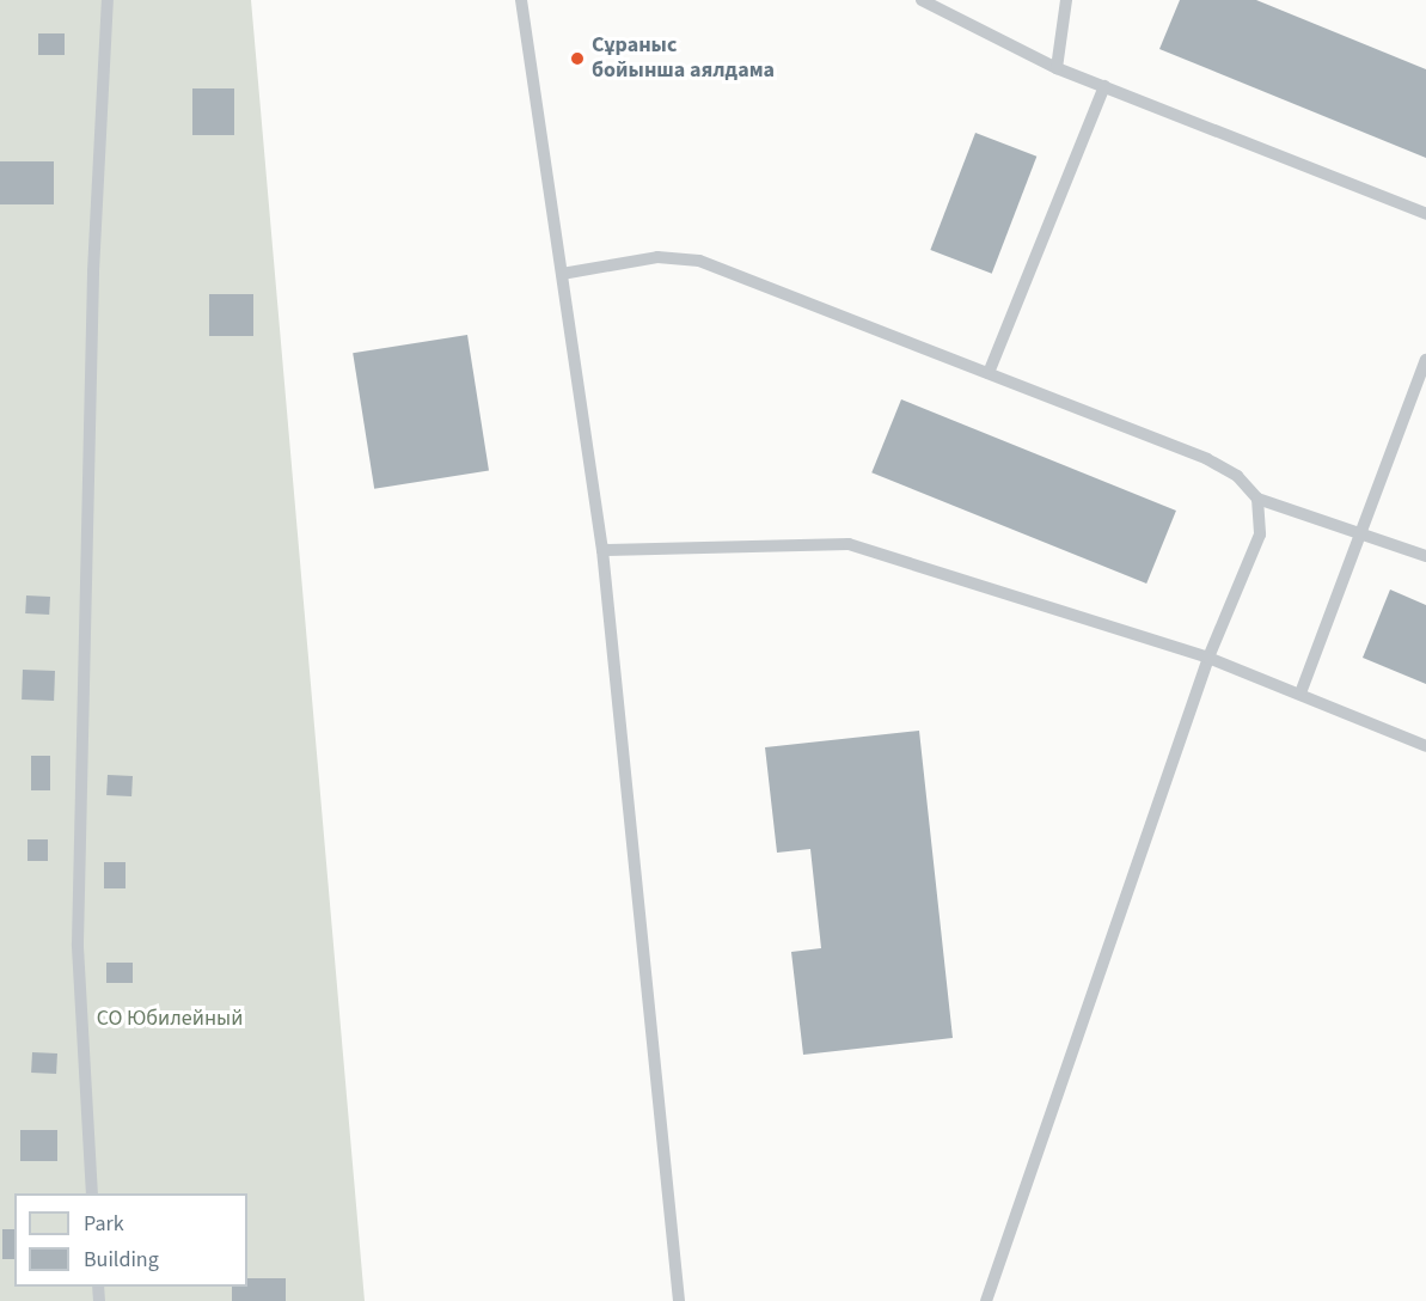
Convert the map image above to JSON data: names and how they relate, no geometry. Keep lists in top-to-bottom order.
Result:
{
  "parks": ["СО Юбилейный"],
  "places": ["Сұраныс бойынша аялдама"],
  "legend": ["Park", "Building"]
}
